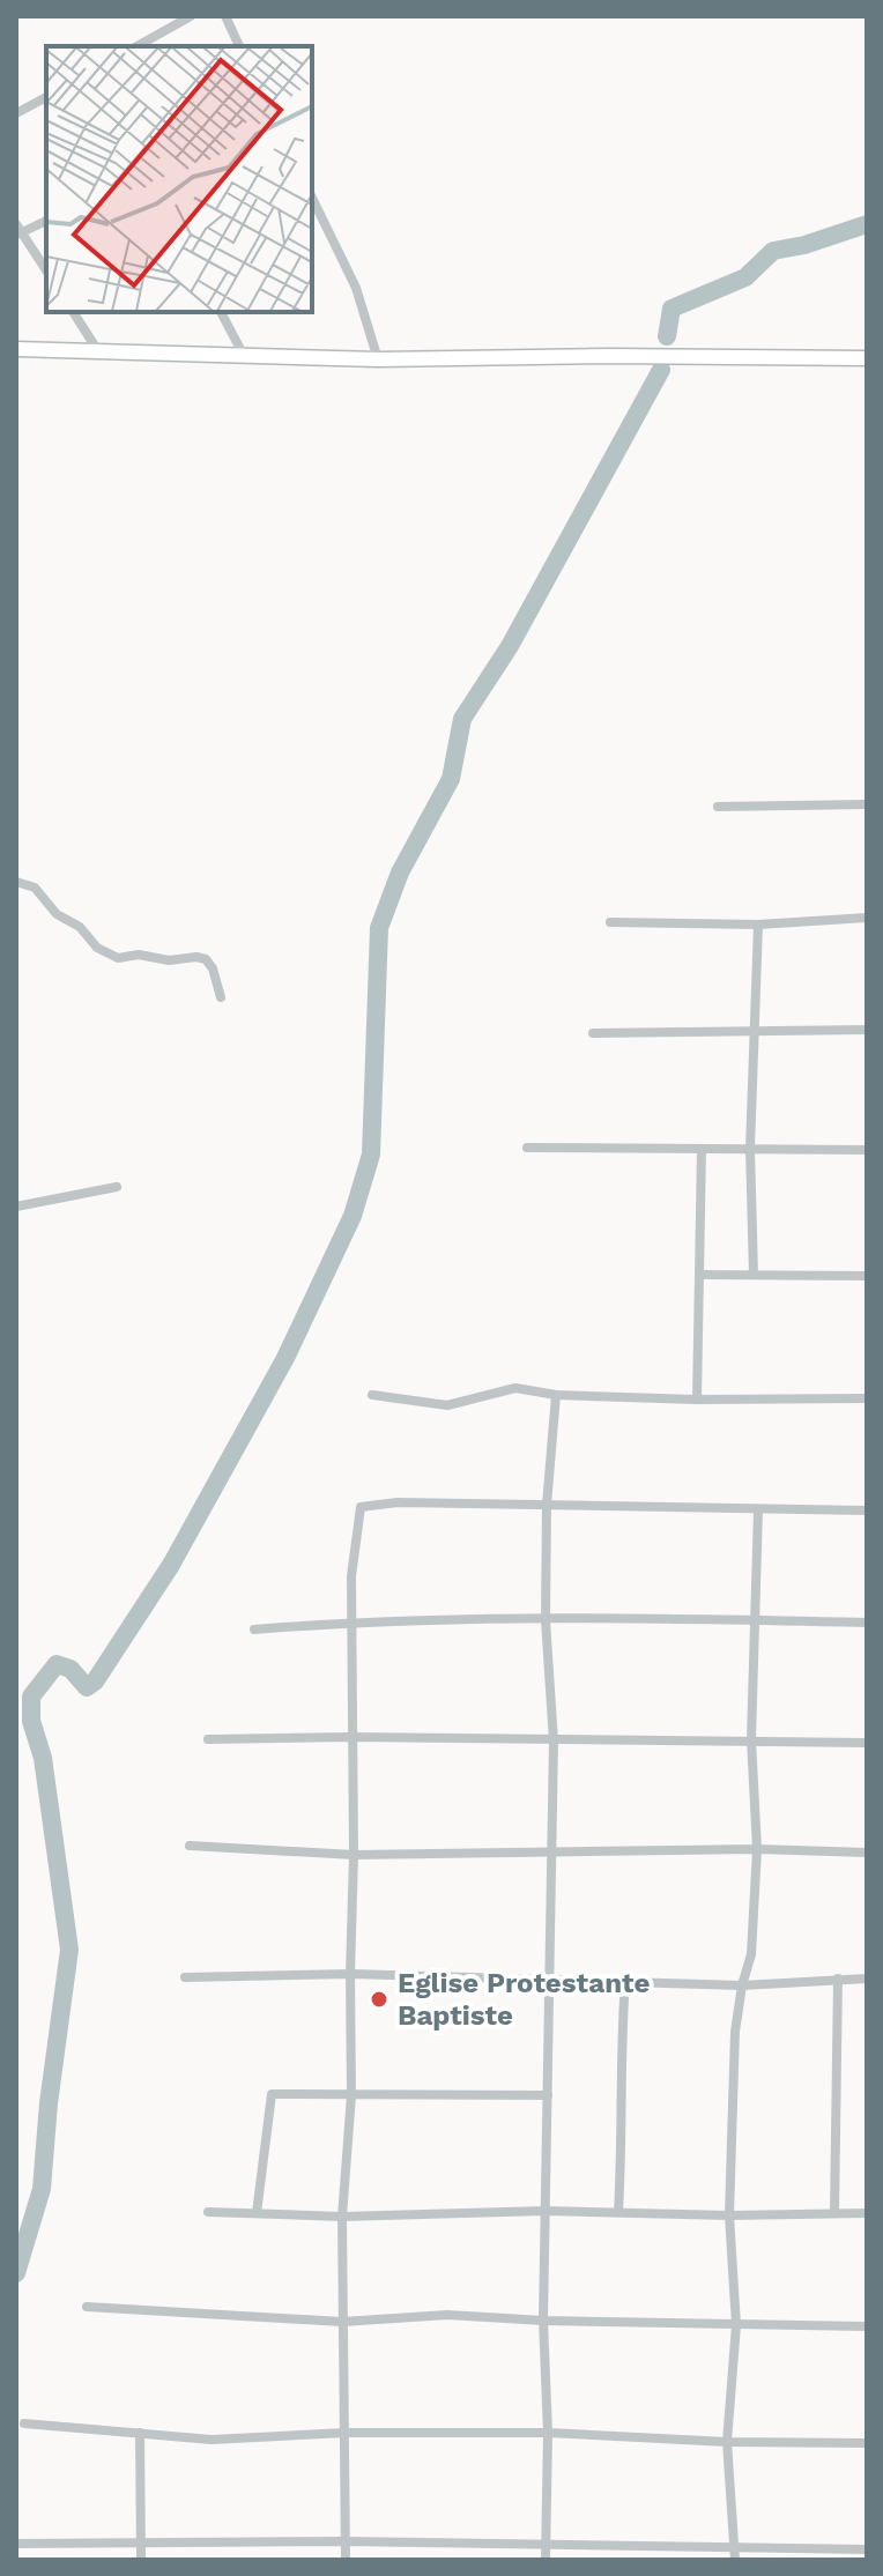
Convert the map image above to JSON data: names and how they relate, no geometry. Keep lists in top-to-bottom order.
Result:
{
  "places": ["Eglise Protestante Baptiste"]
}
